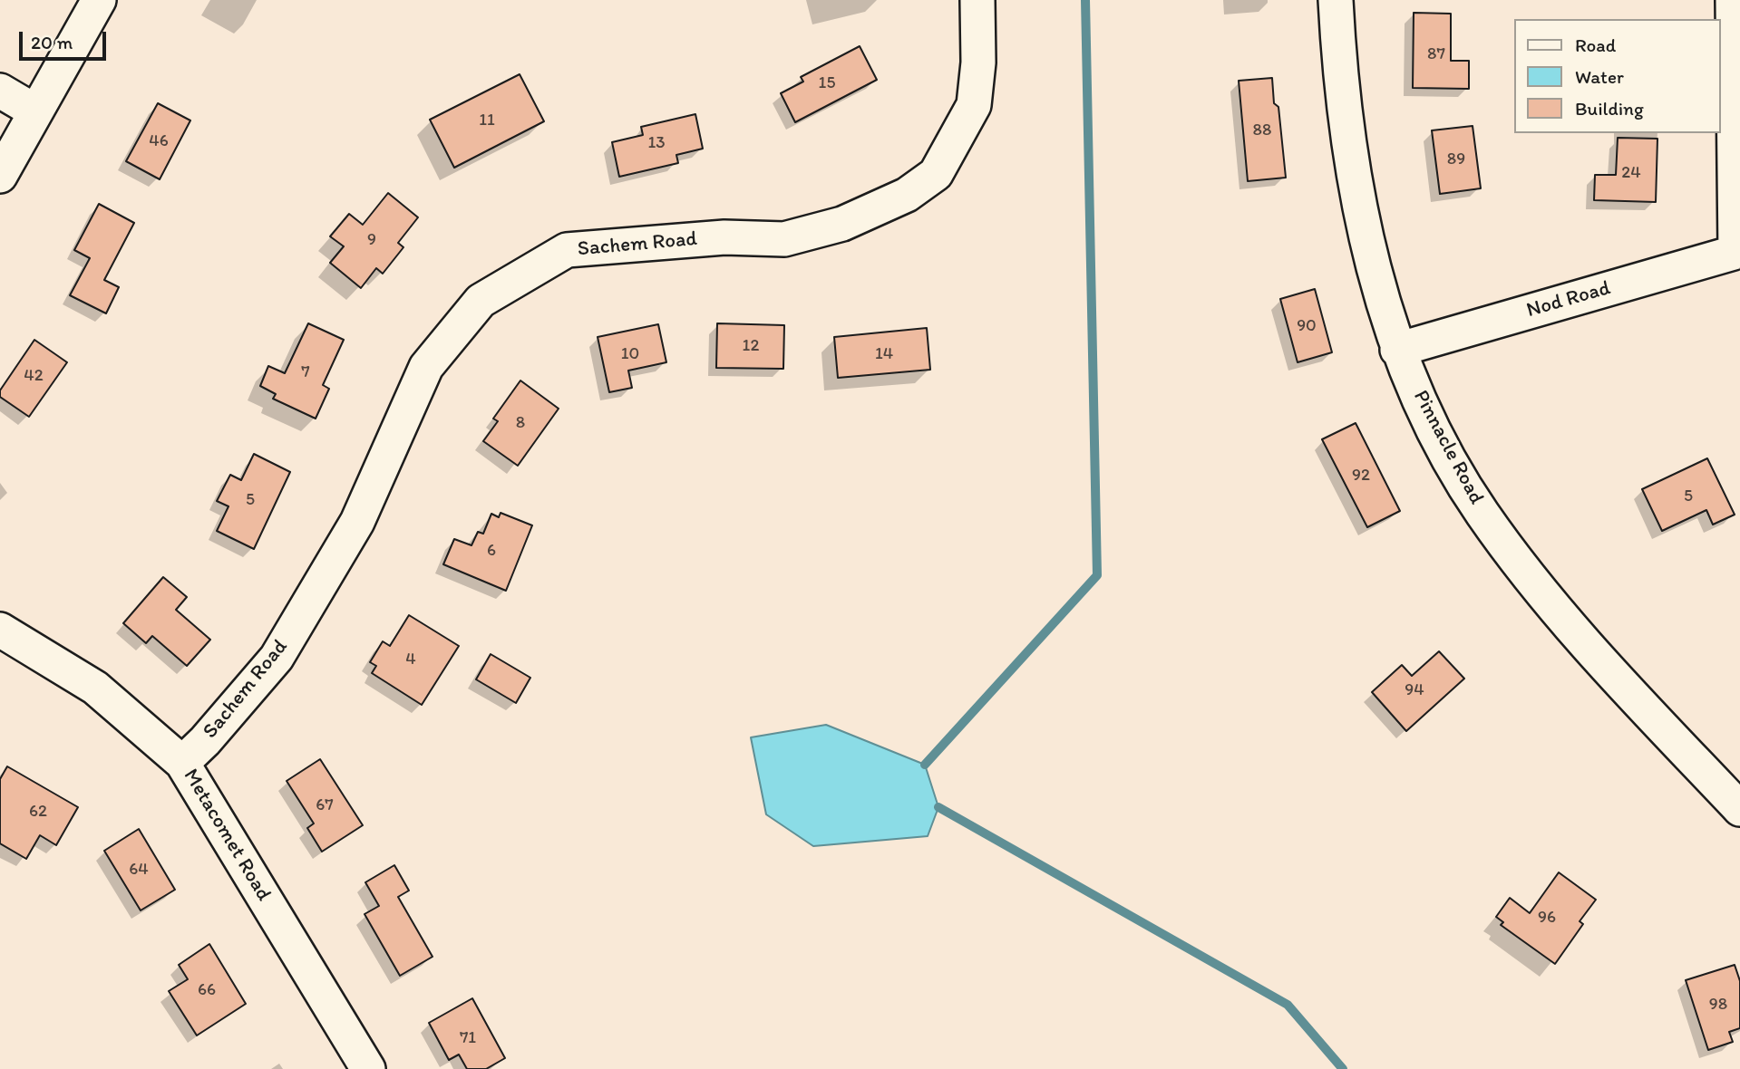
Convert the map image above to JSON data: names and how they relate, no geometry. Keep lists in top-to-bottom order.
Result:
{
  "streets": {
    "street": [
      "Sachem Road",
      "Nod Road",
      "Pinnacle Road",
      "Metacomet Road"
    ]
  },
  "crossings": [
    ["Sachem Road", "Metacomet Road"],
    ["Nod Road", "Pinnacle Road"]
  ],
  "house_numbers": [
    "87",
    "15",
    "11",
    "88",
    "46",
    "13",
    "89",
    "24",
    "9",
    "90",
    "12",
    "10",
    "14",
    "7",
    "42",
    "8",
    "92",
    "5",
    "5",
    "6",
    "4",
    "94",
    "67",
    "62",
    "64",
    "96",
    "66",
    "98",
    "71"
  ],
  "legend": ["Road", "Water", "Building"],
  "scale_bar": "20 m"
}
